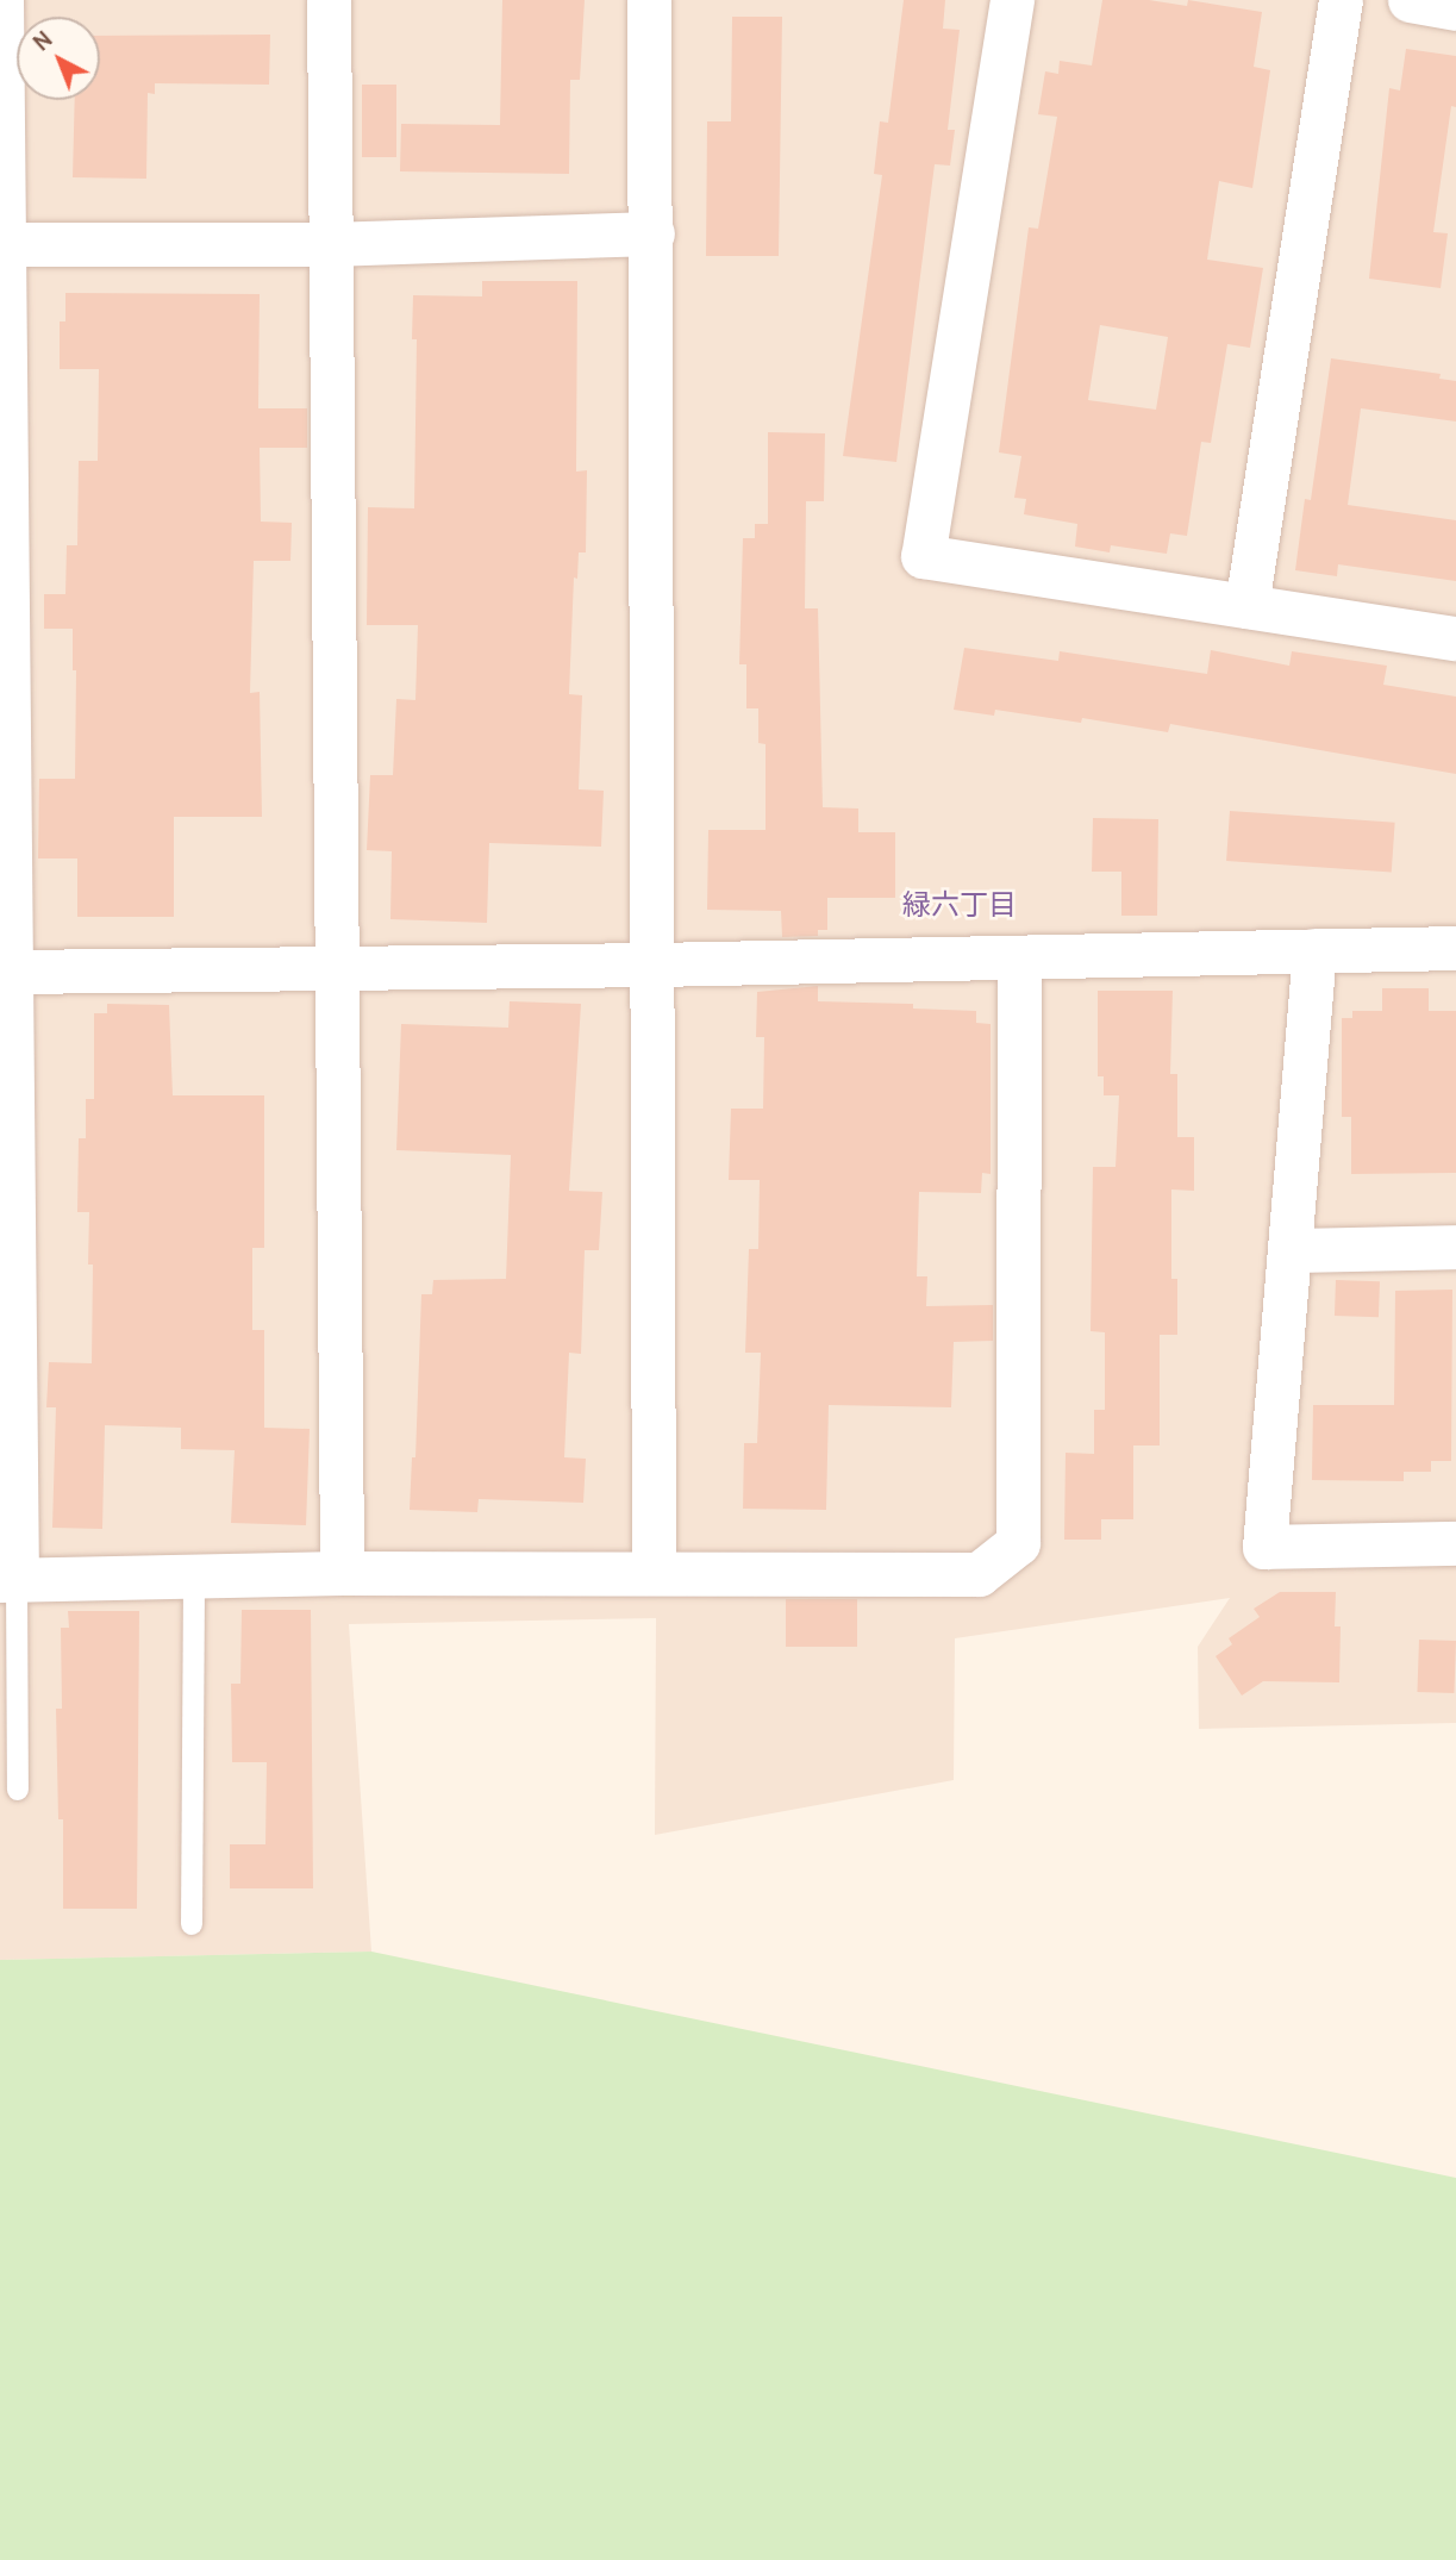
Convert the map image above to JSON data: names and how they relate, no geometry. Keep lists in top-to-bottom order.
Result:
{
  "districts": ["緑六丁目"],
  "north": "top left"
}
